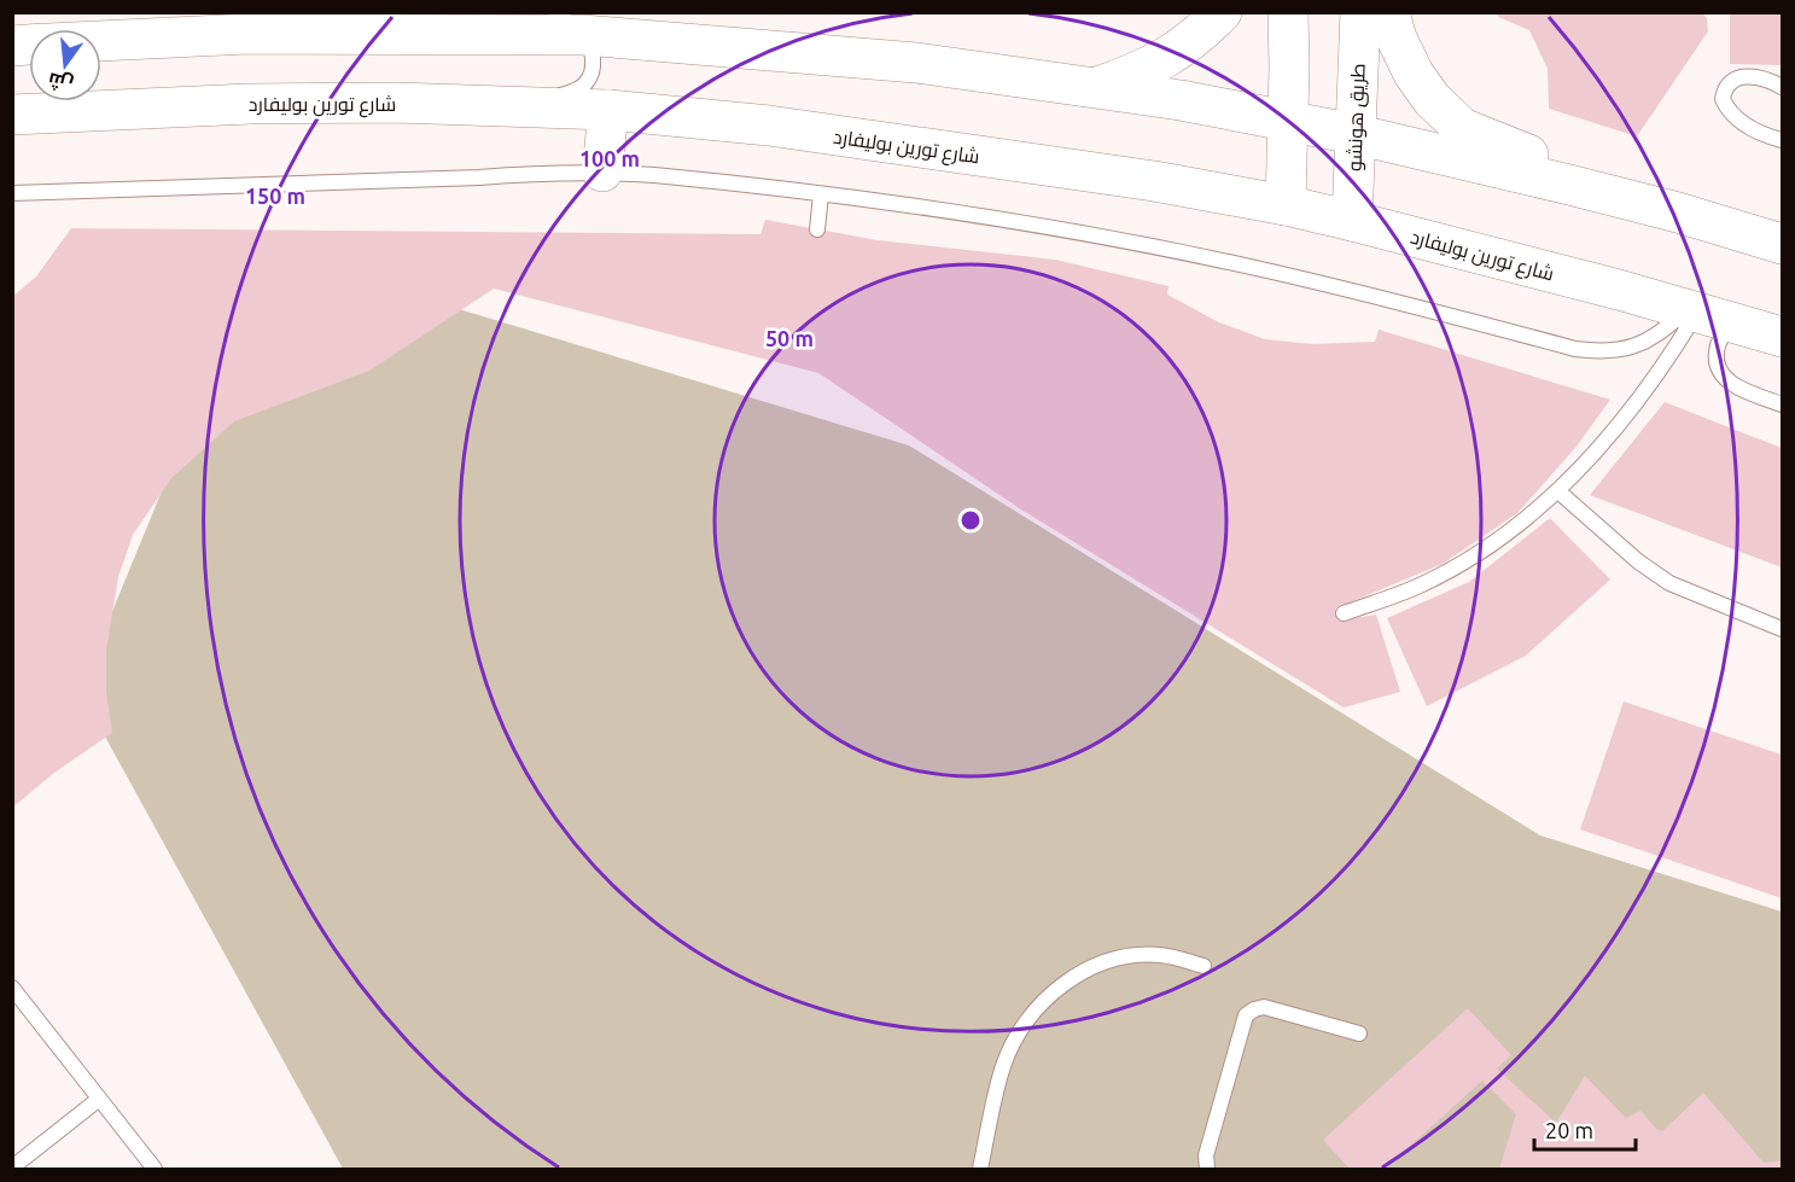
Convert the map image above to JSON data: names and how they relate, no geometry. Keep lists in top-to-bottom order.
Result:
{
  "streets": {
    "main road": ["شارع تورين بوليفارد", "طريق هونشو"]
  },
  "crossings": [
    ["شارع تورين بوليفارد", "طريق هونشو"]
  ],
  "scale_bar": "20 m",
  "north": "bottom",
  "rings": ["100 m", "150 m", "50 m"]
}
